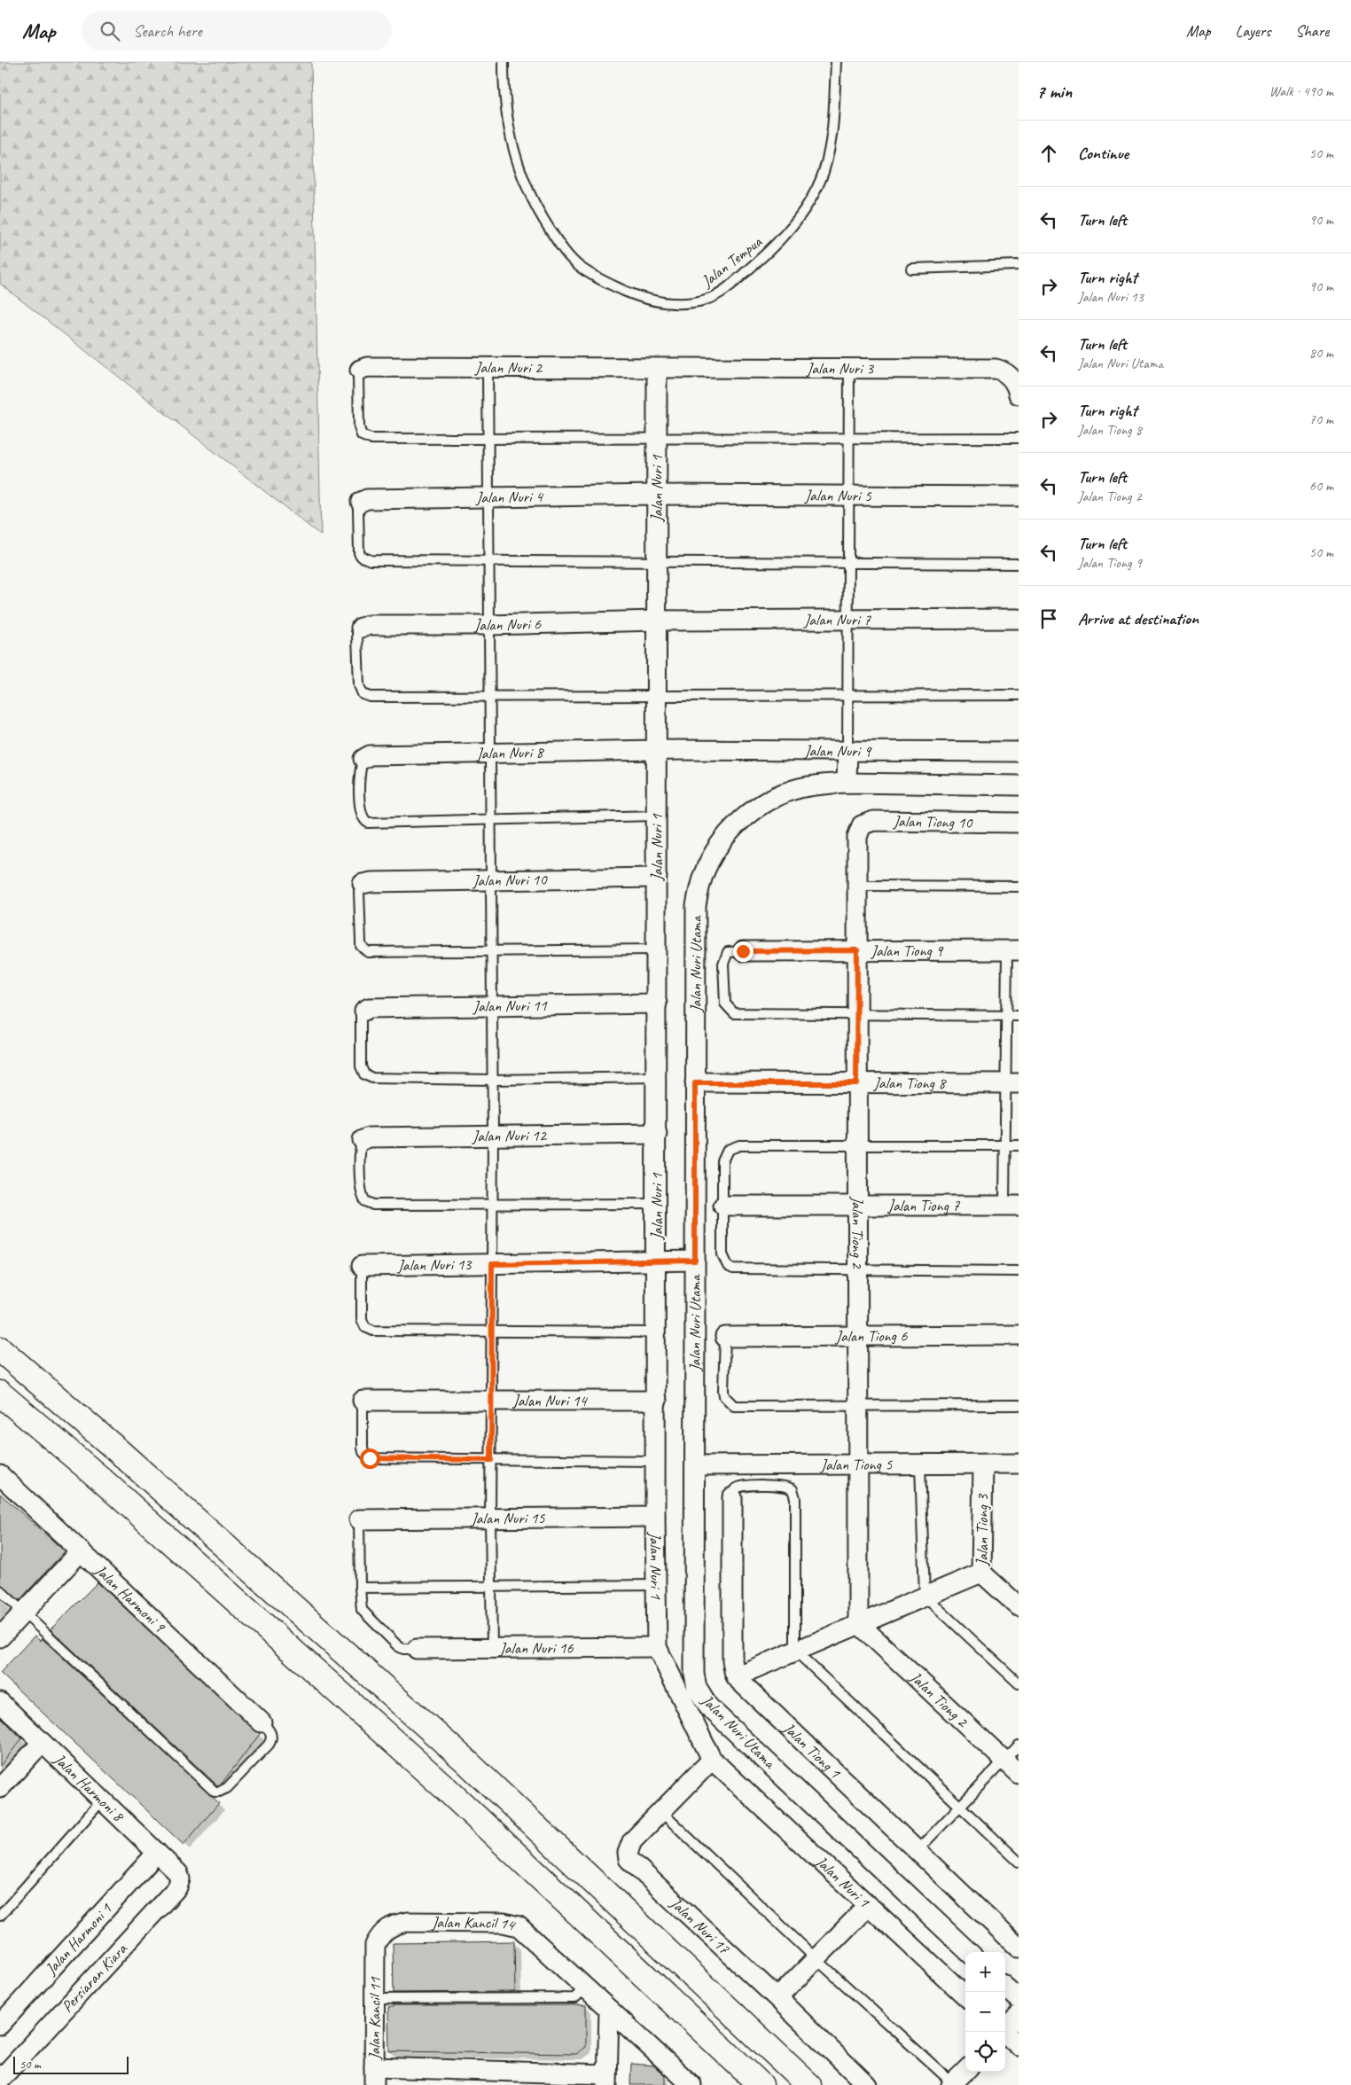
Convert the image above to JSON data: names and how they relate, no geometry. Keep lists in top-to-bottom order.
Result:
{
  "streets": {
    "street": [
      "Jalan Nuri 2",
      "Jalan Nuri 3",
      "Jalan Nuri 1",
      "Jalan Nuri 5",
      "Jalan Nuri 4",
      "Jalan Nuri 7",
      "Jalan Nuri 6",
      "Jalan Nuri 9",
      "Jalan Nuri 8",
      "Jalan Tiong 10",
      "Jalan Nuri 10",
      "Jalan Tiong 9",
      "Jalan Nuri Utama",
      "Jalan Nuri 11",
      "Jalan Tiong 8",
      "Jalan Nuri 12",
      "Jalan Tiong 7",
      "Jalan Tiong 2",
      "Jalan Nuri 13",
      "Jalan Tiong 6",
      "Jalan Nuri 14",
      "Jalan Tiong 5",
      "Jalan Nuri 15",
      "Jalan Tiong 3",
      "Jalan Harmoni 9",
      "Jalan Nuri 16",
      "Jalan Tiong 1",
      "Jalan Harmoni 8",
      "Jalan Kancil 14",
      "Jalan Nuri 17",
      "Jalan Harmoni 1",
      "Persiaran Kiara",
      "Jalan Kancil 11"
    ],
    "lane": ["Jalan Tempua"]
  },
  "crossings": [
    ["Jalan Nuri 2", "Jalan Nuri 3"],
    ["Jalan Nuri 2", "Jalan Nuri 1"],
    ["Jalan Nuri 3", "Jalan Nuri 1"],
    ["Jalan Nuri 1", "Jalan Nuri 5"],
    ["Jalan Nuri 1", "Jalan Nuri 4"],
    ["Jalan Nuri 1", "Jalan Nuri 7"],
    ["Jalan Nuri 1", "Jalan Nuri 6"],
    ["Jalan Nuri 1", "Jalan Nuri 9"],
    ["Jalan Nuri 1", "Jalan Nuri 8"],
    ["Jalan Nuri 1", "Jalan Nuri 10"],
    ["Jalan Nuri 1", "Jalan Nuri 11"],
    ["Jalan Nuri 1", "Jalan Nuri 12"],
    ["Jalan Nuri 1", "Jalan Nuri 13"],
    ["Jalan Nuri 1", "Jalan Nuri 14"],
    ["Jalan Nuri 1", "Jalan Nuri 15"],
    ["Jalan Nuri 1", "Jalan Nuri 16"],
    ["Jalan Nuri 1", "Jalan Nuri 17"],
    ["Jalan Nuri 5", "Jalan Nuri 4"],
    ["Jalan Nuri 7", "Jalan Nuri 6"],
    ["Jalan Nuri 9", "Jalan Nuri 8"],
    ["Jalan Tiong 10", "Jalan Tiong 2"],
    ["Jalan Tiong 9", "Jalan Tiong 2"],
    ["Jalan Nuri Utama", "Jalan Tiong 8"],
    ["Jalan Nuri Utama", "Jalan Nuri 13"],
    ["Jalan Nuri Utama", "Jalan Tiong 5"],
    ["Jalan Tiong 8", "Jalan Tiong 2"],
    ["Jalan Tiong 7", "Jalan Tiong 2"],
    ["Jalan Tiong 2", "Jalan Tiong 6"],
    ["Jalan Tiong 2", "Jalan Tiong 5"],
    ["Jalan Tiong 5", "Jalan Tiong 3"],
    ["Jalan Harmoni 8", "Jalan Harmoni 1"],
    ["Jalan Harmoni 8", "Persiaran Kiara"],
    ["Jalan Kancil 14", "Jalan Kancil 11"]
  ],
  "scale_bar": "50 m",
  "page": {
    "header": "Map",
    "search": "Search here",
    "nav": ["Map", "Layers", "Share"],
    "heading": ["7 min", "Walk · 490 m"],
    "list": [
      ["Continue", "50 m"],
      ["Turn left", "90 m"],
      ["Turn right", "Jalan Nuri 13", "90 m"],
      ["Turn left", "Jalan Nuri Utama", "80 m"],
      ["Turn right", "Jalan Tiong 8", "70 m"],
      ["Turn left", "Jalan Tiong 2", "60 m"],
      ["Turn left", "Jalan Tiong 9", "50 m"],
      "Arrive at destination"
    ],
    "map_buttons": ["+", "−"],
    "scale": "50 m"
  }
}
